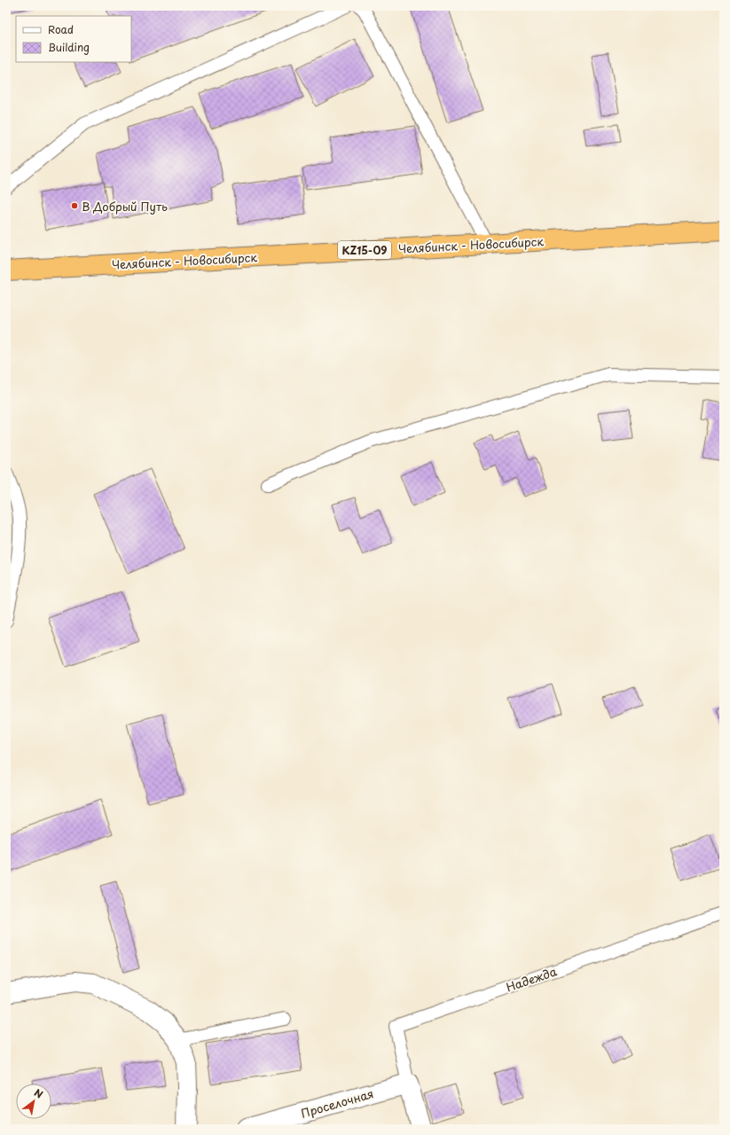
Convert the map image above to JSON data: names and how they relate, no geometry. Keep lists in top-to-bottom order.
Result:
{
  "streets": {
    "highway": ["Челябинск - Новосибирск", "KZ15-09"],
    "street": ["Проселочная"],
    "lane": ["Надежда"]
  },
  "crossings": [
    ["Надежда", "Проселочная"]
  ],
  "places": ["В Добрый Путь"],
  "legend": ["Road", "Building"],
  "north": "top right"
}
